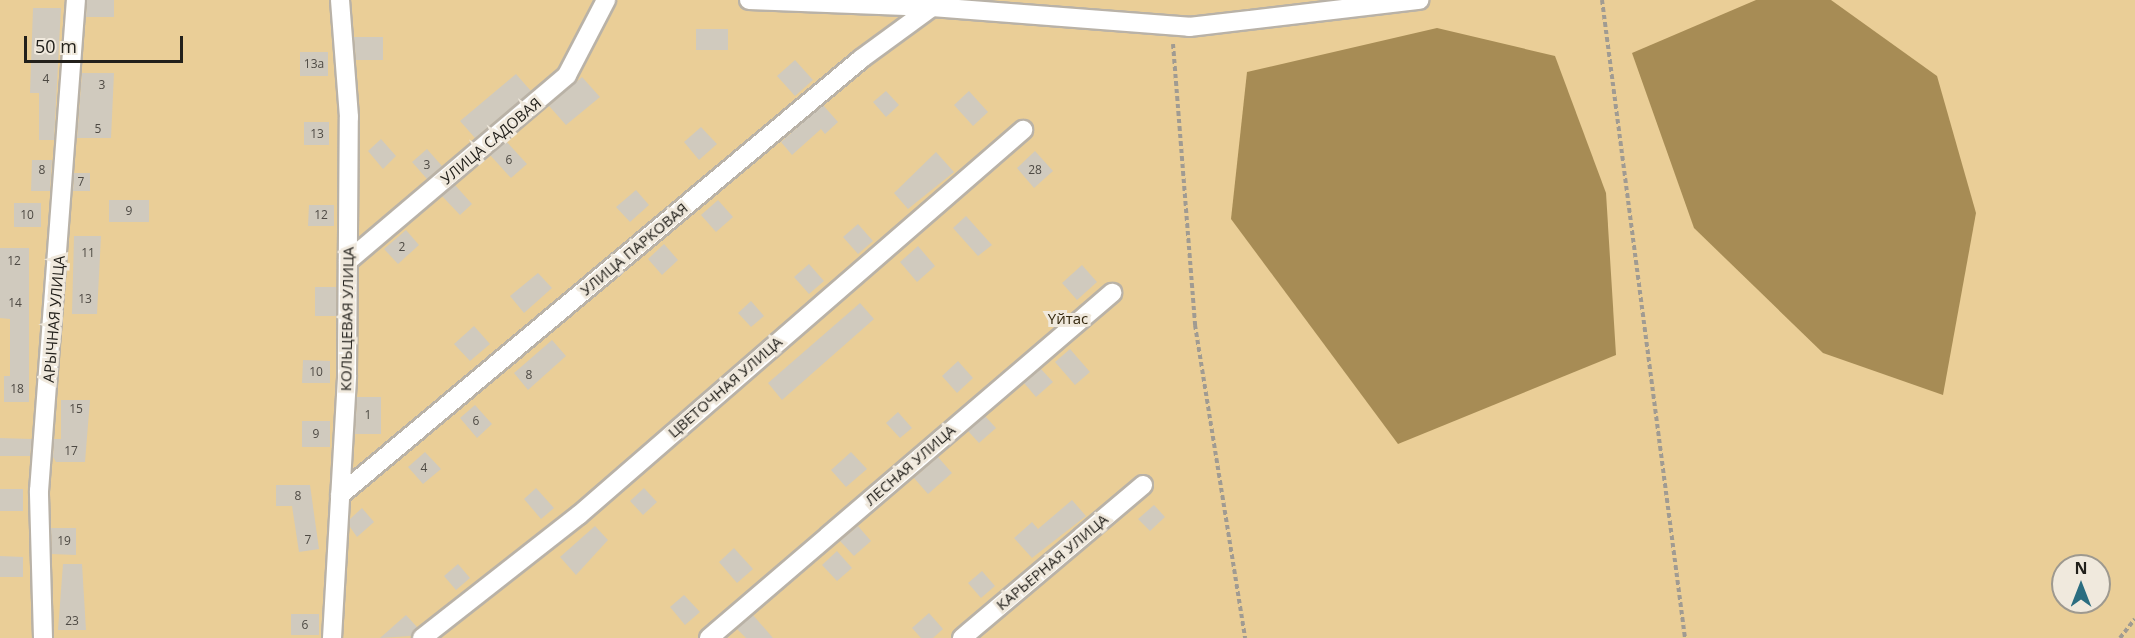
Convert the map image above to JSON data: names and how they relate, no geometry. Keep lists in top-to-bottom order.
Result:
{
  "streets": {
    "street": [
      "УЛИЦА САДОВАЯ",
      "УЛИЦА ПАРКОВАЯ",
      "АРЫЧНАЯ УЛИЦА",
      "КОЛЬЦЕВАЯ УЛИЦА",
      "ЦВЕТОЧНАЯ УЛИЦА",
      "ЛЕСНАЯ УЛИЦА",
      "КАРЬЕРНАЯ УЛИЦА"
    ]
  },
  "crossings": [
    ["УЛИЦА САДОВАЯ", "КОЛЬЦЕВАЯ УЛИЦА"],
    ["УЛИЦА ПАРКОВАЯ", "КОЛЬЦЕВАЯ УЛИЦА"]
  ],
  "parks": ["Үйтас"],
  "house_numbers": [
    "13а",
    "4",
    "3",
    "5",
    "13",
    "6",
    "3",
    "8",
    "28",
    "7",
    "9",
    "10",
    "12",
    "2",
    "11",
    "12",
    "13",
    "14",
    "10",
    "8",
    "18",
    "15",
    "1",
    "6",
    "9",
    "17",
    "4",
    "8",
    "7",
    "19",
    "23",
    "6"
  ],
  "scale_bar": "50 m",
  "north": "top"
}
